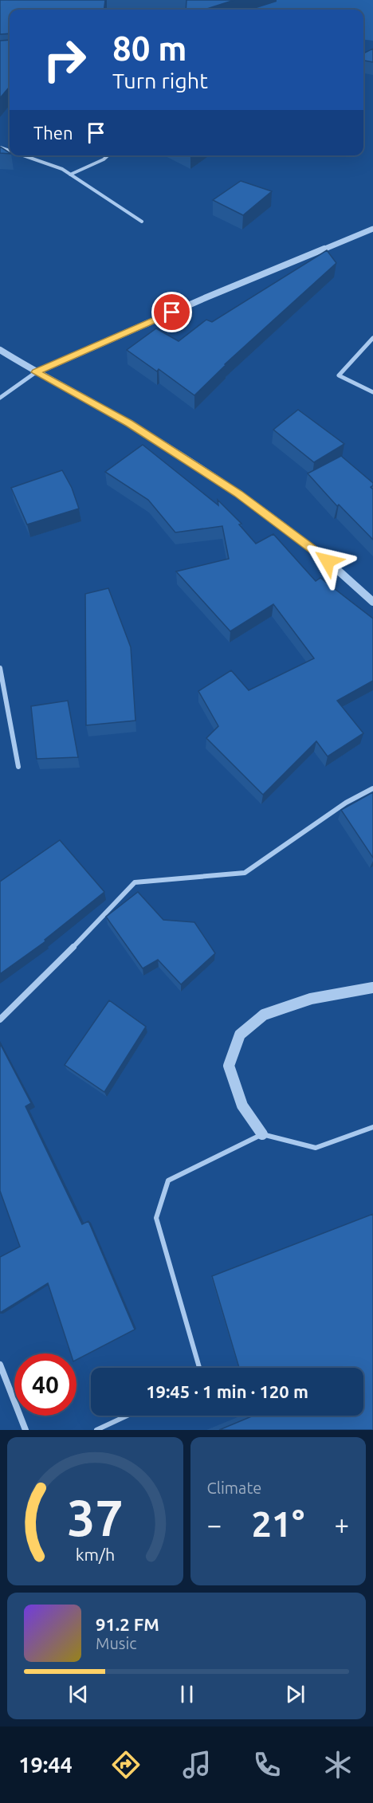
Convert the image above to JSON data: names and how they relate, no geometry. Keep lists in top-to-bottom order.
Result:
{
  "page": {
    "turn": ["80 m", "Turn right"],
    "then": "Then",
    "limit": "40",
    "trip": "19:45 · 1 min · 120 m",
    "tile": "Climate",
    "heat": ["−", "21°", "+"],
    "song": ["91.2 FM", "Music"],
    "tabs": "19:44",
    "gauge": ["37", "km/h"]
  }
}
